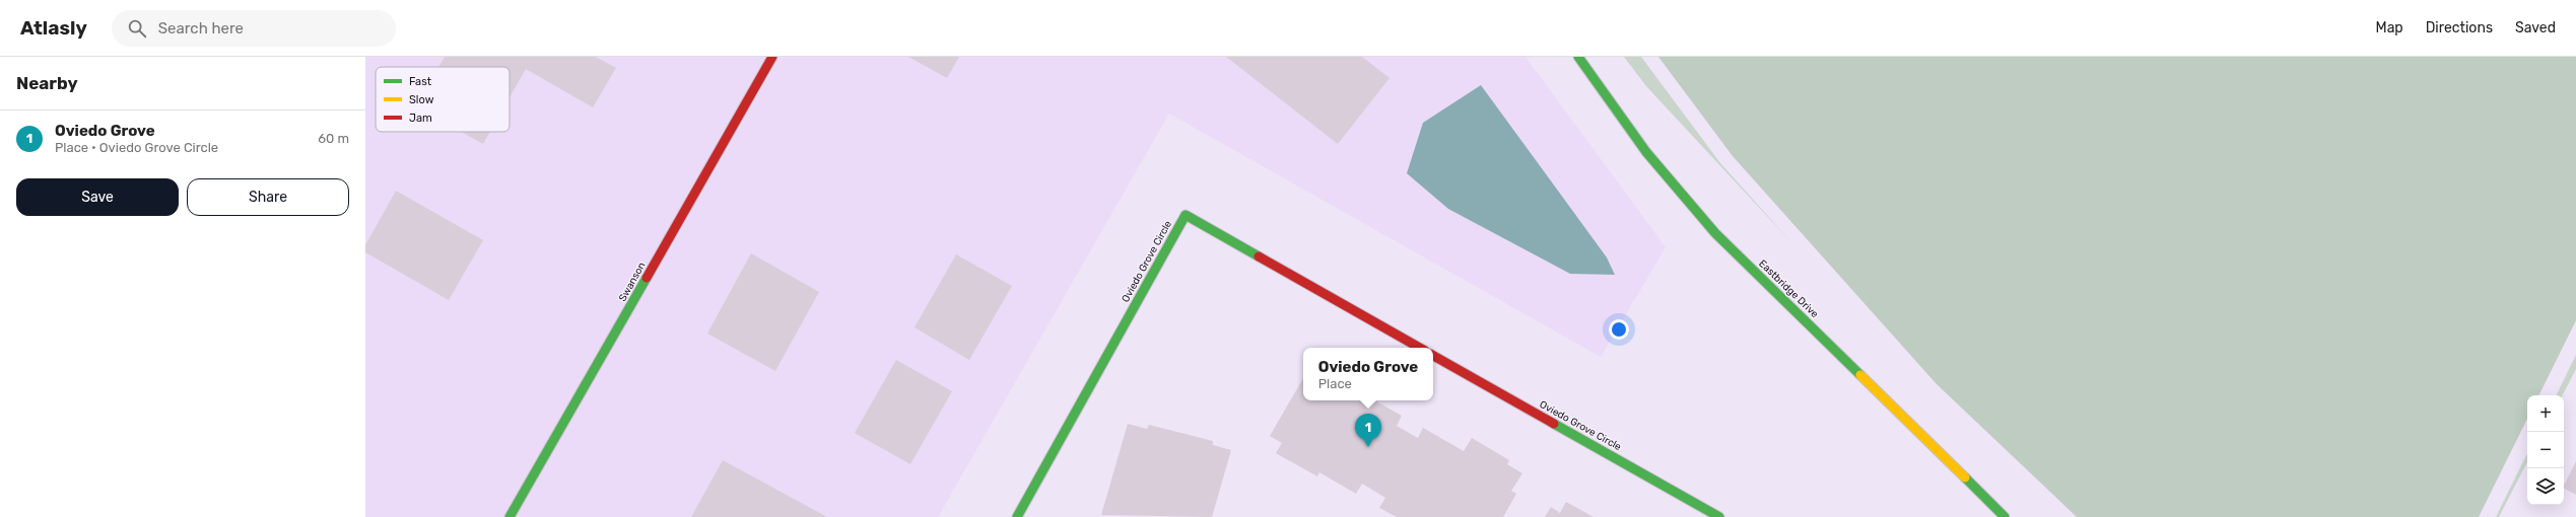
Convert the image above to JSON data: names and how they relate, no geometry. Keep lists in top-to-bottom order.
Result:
{
  "streets": {
    "street": ["Oviedo Grove Circle", "Swanson", "Eastbridge Drive"]
  },
  "legend": ["Fast", "Slow", "Jam"],
  "page": {
    "header": "Atlasly",
    "search": "Search here",
    "nav": ["Map", "Directions", "Saved"],
    "heading": "Nearby",
    "list": [
      {
        "mark": "1",
        "name": "Oviedo Grove",
        "note": "Place · Oviedo Grove Circle",
        "value": "60 m"
      }
    ],
    "buttons": ["Save", "Share"],
    "popup": ["Oviedo Grove", "Place"],
    "map_buttons": ["+", "−"],
    "pins": "1"
  }
}
